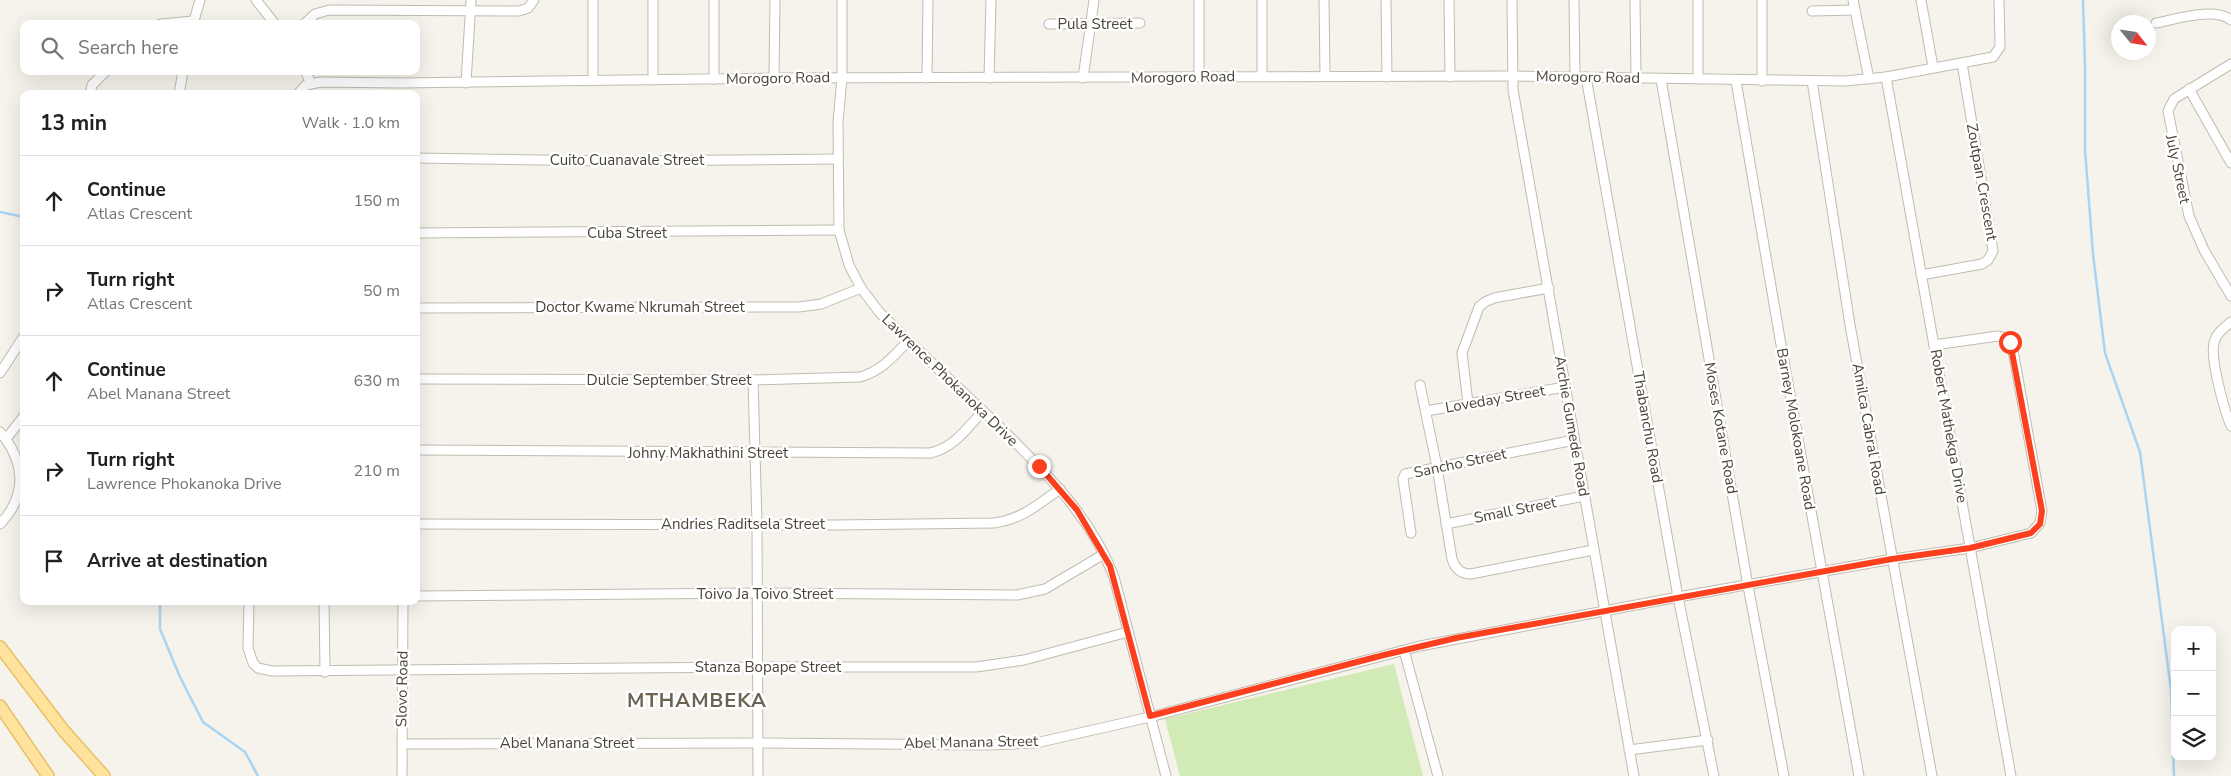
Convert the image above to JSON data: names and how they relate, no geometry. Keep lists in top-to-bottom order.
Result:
{
  "streets": {
    "street": [
      "Pula Street",
      "Morogoro Road",
      "Cuito Cuanavale Street",
      "July Street",
      "Zoutpan Crescent",
      "Cuba Street",
      "Doctor Kwame Nkrumah Street",
      "Dulcie September Street",
      "Lawrence Phokanoka Drive",
      "Loveday Street",
      "Archie Gumede Road",
      "Robert Mathekga Drive",
      "Thabanchu Road",
      "Moses Kotane Road",
      "Barney Molokoane Road",
      "Amilca Cabral Road",
      "Johny Makhathini Street",
      "Sancho Street",
      "Small Street",
      "Andries Raditsela Street",
      "Toivo Ja Toivo Street",
      "Stanza Bopape Street",
      "Slovo Road",
      "Abel Manana Street"
    ]
  },
  "crossings": [
    ["Morogoro Road", "Zoutpan Crescent"],
    ["Morogoro Road", "Lawrence Phokanoka Drive"],
    ["Morogoro Road", "Archie Gumede Road"],
    ["Morogoro Road", "Robert Mathekga Drive"],
    ["Morogoro Road", "Thabanchu Road"],
    ["Morogoro Road", "Moses Kotane Road"],
    ["Morogoro Road", "Barney Molokoane Road"],
    ["Morogoro Road", "Amilca Cabral Road"],
    ["Cuito Cuanavale Street", "Lawrence Phokanoka Drive"],
    ["Zoutpan Crescent", "Robert Mathekga Drive"],
    ["Cuba Street", "Lawrence Phokanoka Drive"],
    ["Doctor Kwame Nkrumah Street", "Lawrence Phokanoka Drive"],
    ["Dulcie September Street", "Lawrence Phokanoka Drive"],
    ["Lawrence Phokanoka Drive", "Johny Makhathini Street"],
    ["Lawrence Phokanoka Drive", "Andries Raditsela Street"],
    ["Lawrence Phokanoka Drive", "Toivo Ja Toivo Street"],
    ["Lawrence Phokanoka Drive", "Stanza Bopape Street"],
    ["Lawrence Phokanoka Drive", "Abel Manana Street"],
    ["Loveday Street", "Archie Gumede Road"],
    ["Archie Gumede Road", "Sancho Street"],
    ["Archie Gumede Road", "Small Street"],
    ["Archie Gumede Road", "Abel Manana Street"],
    ["Robert Mathekga Drive", "Abel Manana Street"],
    ["Thabanchu Road", "Abel Manana Street"],
    ["Moses Kotane Road", "Abel Manana Street"],
    ["Barney Molokoane Road", "Abel Manana Street"],
    ["Amilca Cabral Road", "Abel Manana Street"],
    ["Stanza Bopape Street", "Slovo Road"],
    ["Slovo Road", "Abel Manana Street"]
  ],
  "districts": ["MTHAMBEKA"],
  "north": "bottom right",
  "page": {
    "search": "Search here",
    "heading": ["13 min", "Walk · 1.0 km"],
    "list": [
      ["Continue", "Atlas Crescent", "150 m"],
      ["Turn right", "Atlas Crescent", "50 m"],
      ["Continue", "Abel Manana Street", "630 m"],
      ["Turn right", "Lawrence Phokanoka Drive", "210 m"],
      "Arrive at destination"
    ],
    "map_buttons": ["+", "−"]
  }
}
